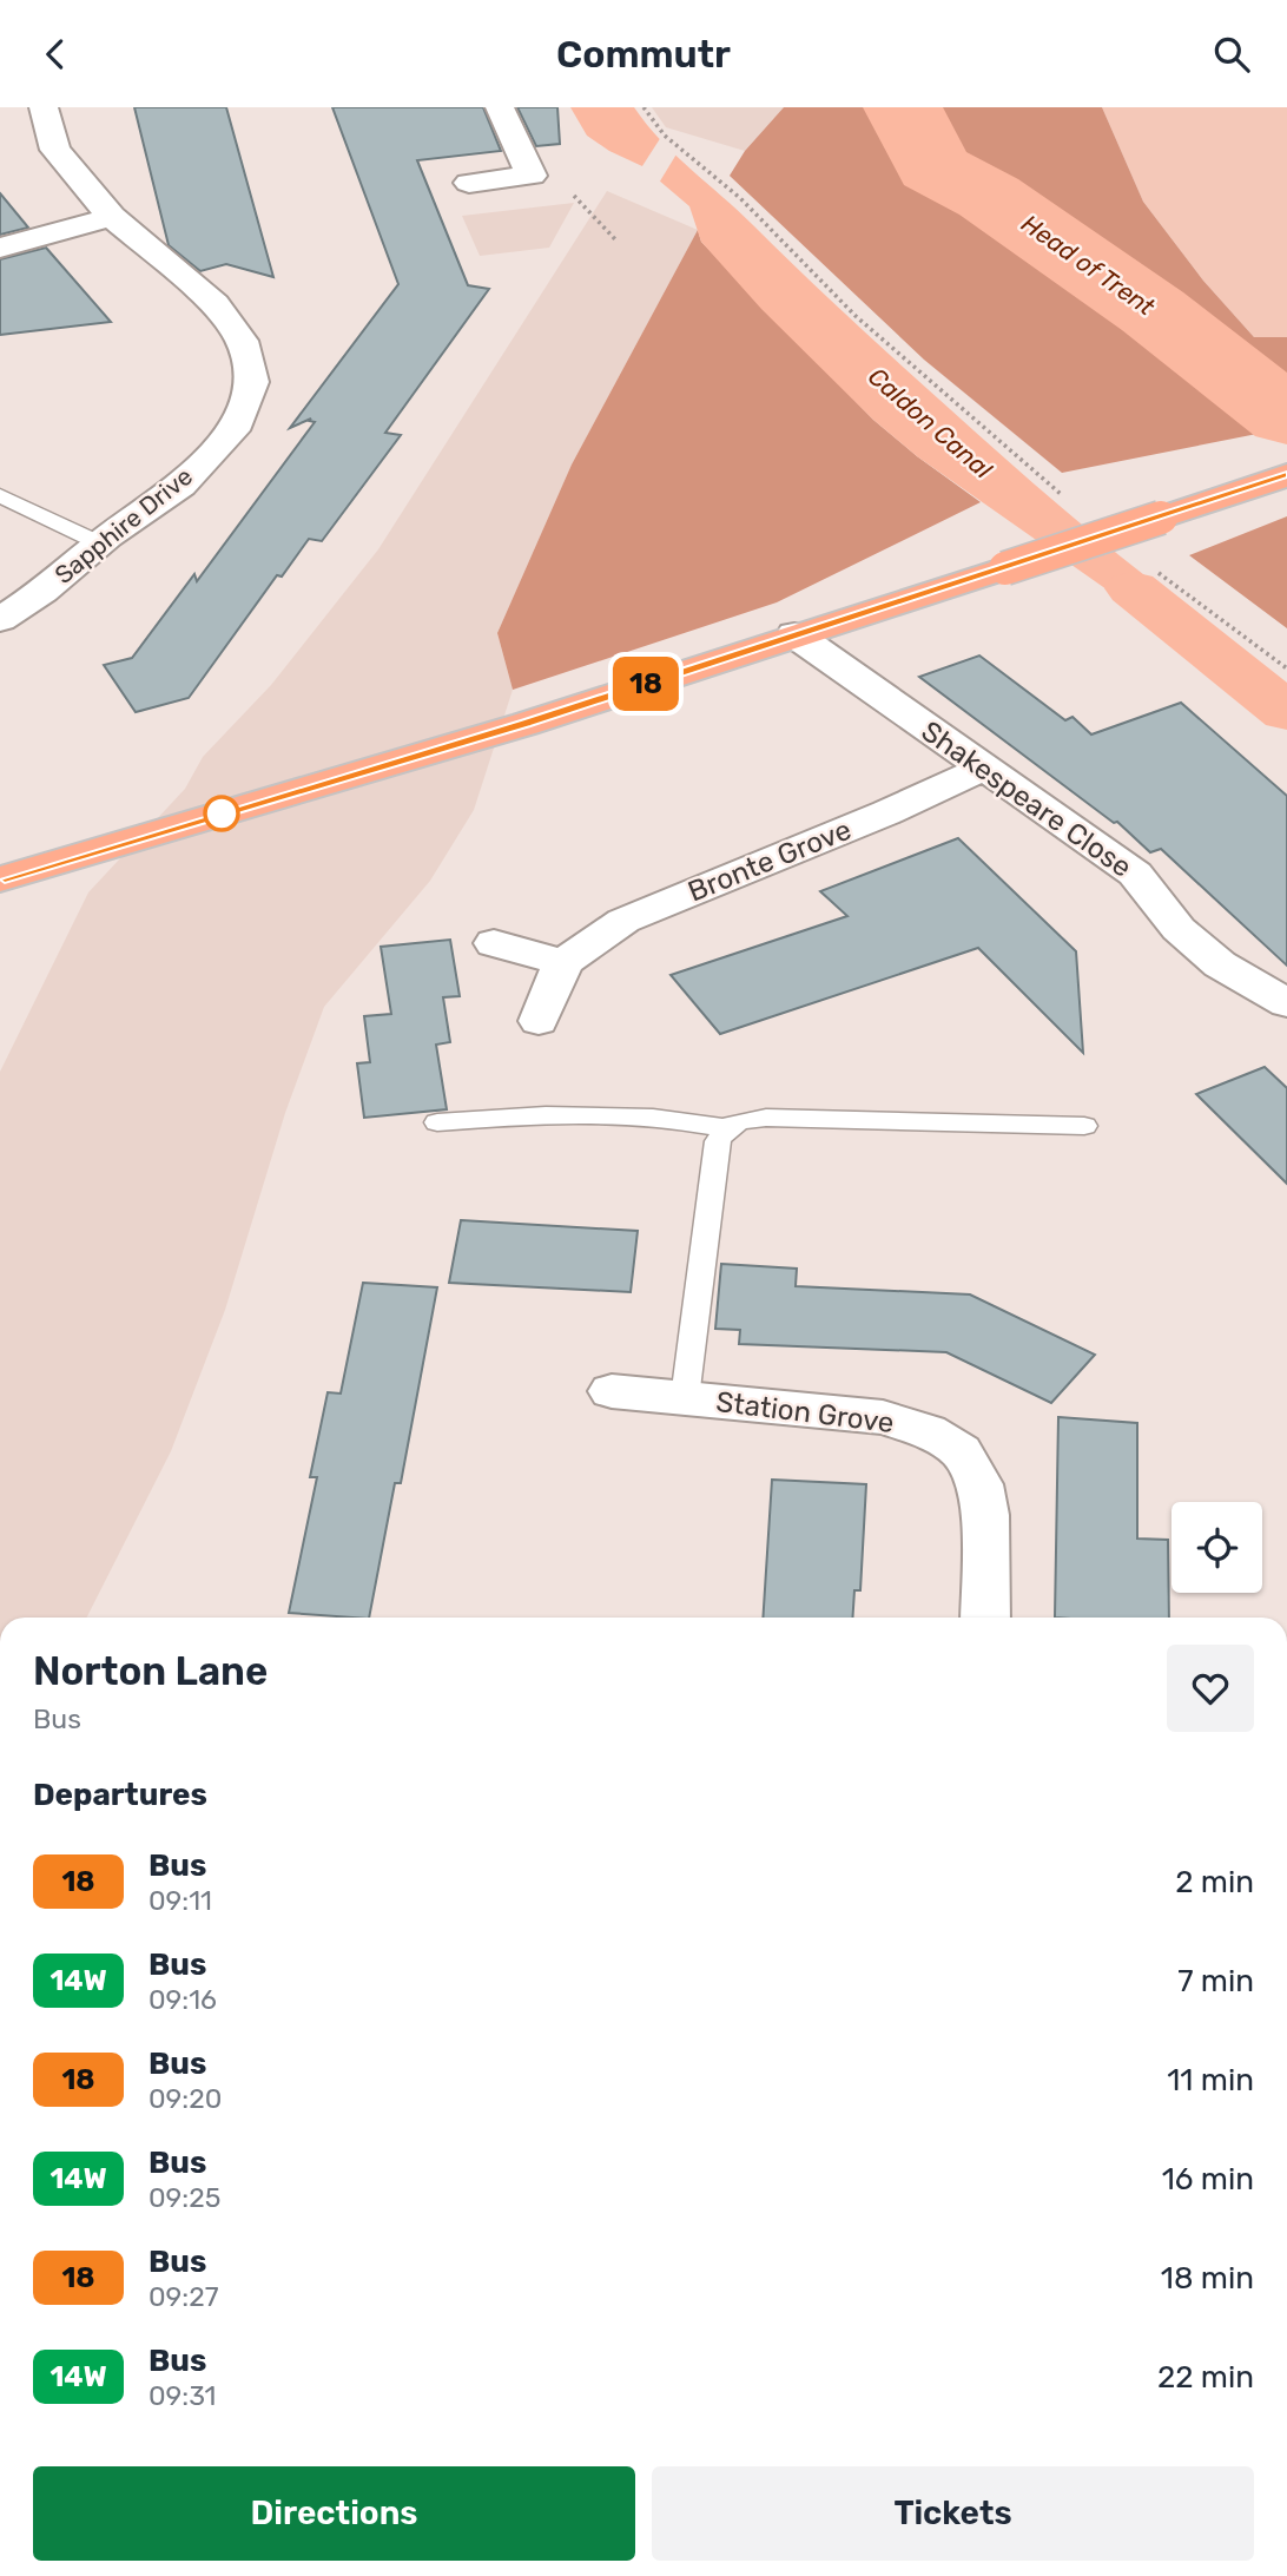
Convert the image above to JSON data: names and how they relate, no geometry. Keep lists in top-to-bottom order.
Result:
{
  "streets": {
    "street": [
      "Sapphire Drive",
      "Shakespeare Close",
      "Bronte Grove",
      "Station Grove"
    ]
  },
  "crossings": [
    ["Shakespeare Close", "Bronte Grove"]
  ],
  "water": ["Head of Trent", "Caldon Canal"],
  "lines": ["bus line 18"],
  "page": {
    "header": "Commutr",
    "on_map": "18",
    "heading": [
      ["Norton Lane", "Bus"],
      "Departures"
    ],
    "list": [
      {
        "mark": "18",
        "name": "Bus",
        "note": "09:11",
        "value": "2 min"
      },
      {
        "mark": "14W",
        "name": "Bus",
        "note": "09:16",
        "value": "7 min"
      },
      {
        "mark": "18",
        "name": "Bus",
        "note": "09:20",
        "value": "11 min"
      },
      {
        "mark": "14W",
        "name": "Bus",
        "note": "09:25",
        "value": "16 min"
      },
      {
        "mark": "18",
        "name": "Bus",
        "note": "09:27",
        "value": "18 min"
      },
      {
        "mark": "14W",
        "name": "Bus",
        "note": "09:31",
        "value": "22 min"
      }
    ],
    "buttons": ["Directions", "Tickets"]
  }
}
